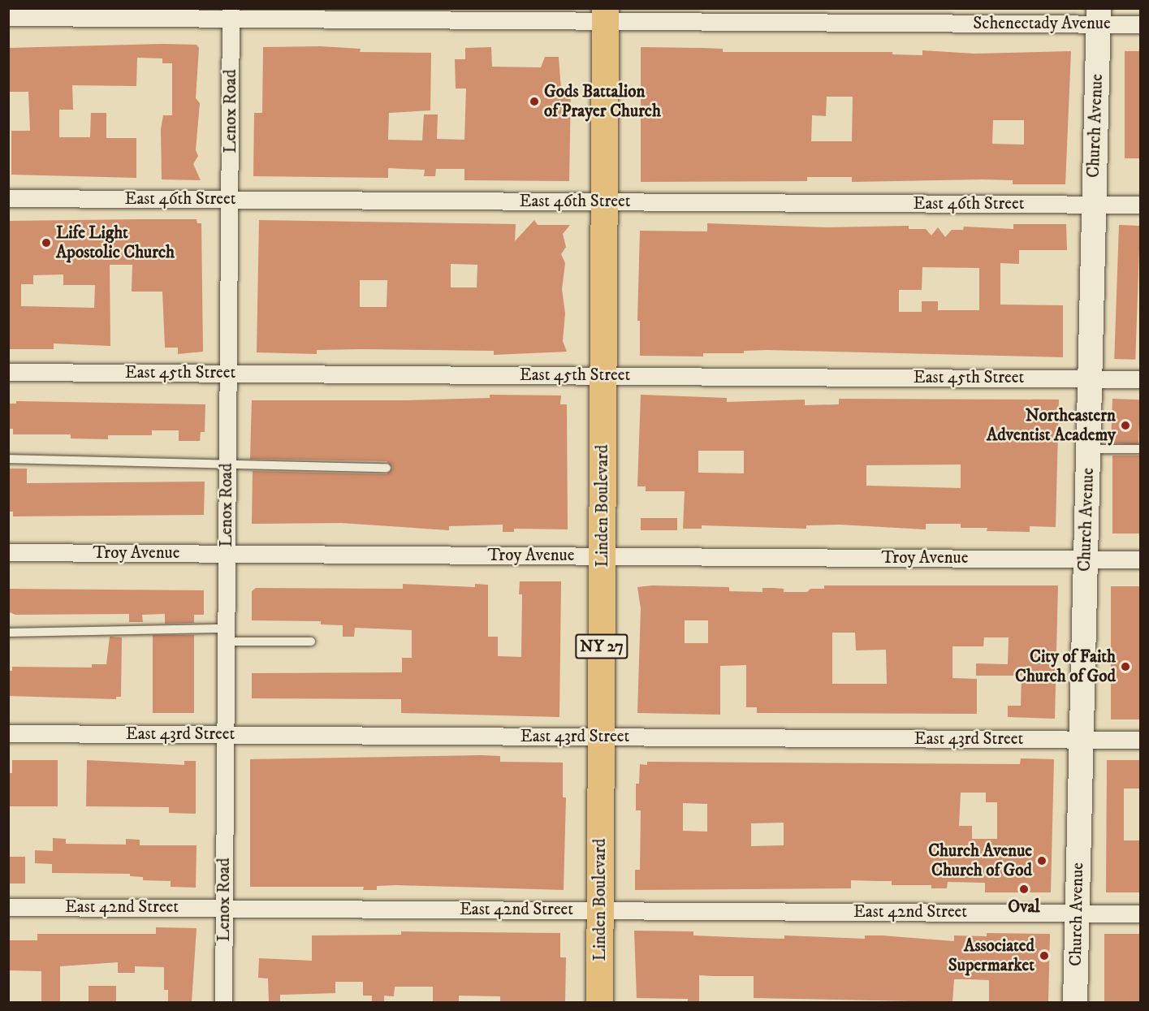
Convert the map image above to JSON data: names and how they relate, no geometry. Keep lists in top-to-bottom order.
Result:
{
  "streets": {
    "highway": ["Linden Boulevard", "NY 27"],
    "main road": ["Church Avenue"],
    "street": [
      "Schenectady Avenue",
      "Lenox Road",
      "East 46th Street",
      "East 45th Street",
      "Troy Avenue",
      "East 43rd Street",
      "East 42nd Street"
    ]
  },
  "crossings": [
    ["Schenectady Avenue", "Lenox Road"],
    ["Schenectady Avenue", "Church Avenue"],
    ["Schenectady Avenue", "Linden Boulevard"],
    ["Lenox Road", "East 46th Street"],
    ["Lenox Road", "East 45th Street"],
    ["Lenox Road", "Troy Avenue"],
    ["Lenox Road", "East 43rd Street"],
    ["Lenox Road", "East 42nd Street"],
    ["Church Avenue", "East 46th Street"],
    ["Church Avenue", "East 45th Street"],
    ["Church Avenue", "Troy Avenue"],
    ["Church Avenue", "East 43rd Street"],
    ["Church Avenue", "East 42nd Street"],
    ["East 46th Street", "Linden Boulevard"],
    ["East 45th Street", "Linden Boulevard"],
    ["Linden Boulevard", "Troy Avenue"],
    ["Linden Boulevard", "East 43rd Street"],
    ["Linden Boulevard", "East 42nd Street"]
  ],
  "places": [
    "Gods Battalion of Prayer Church",
    "Life Light Apostolic Church",
    "Northeastern Adventist Academy",
    "City of Faith Church of God",
    "Church Avenue Church of God",
    "Oval",
    "Associated Supermarket"
  ]
}
